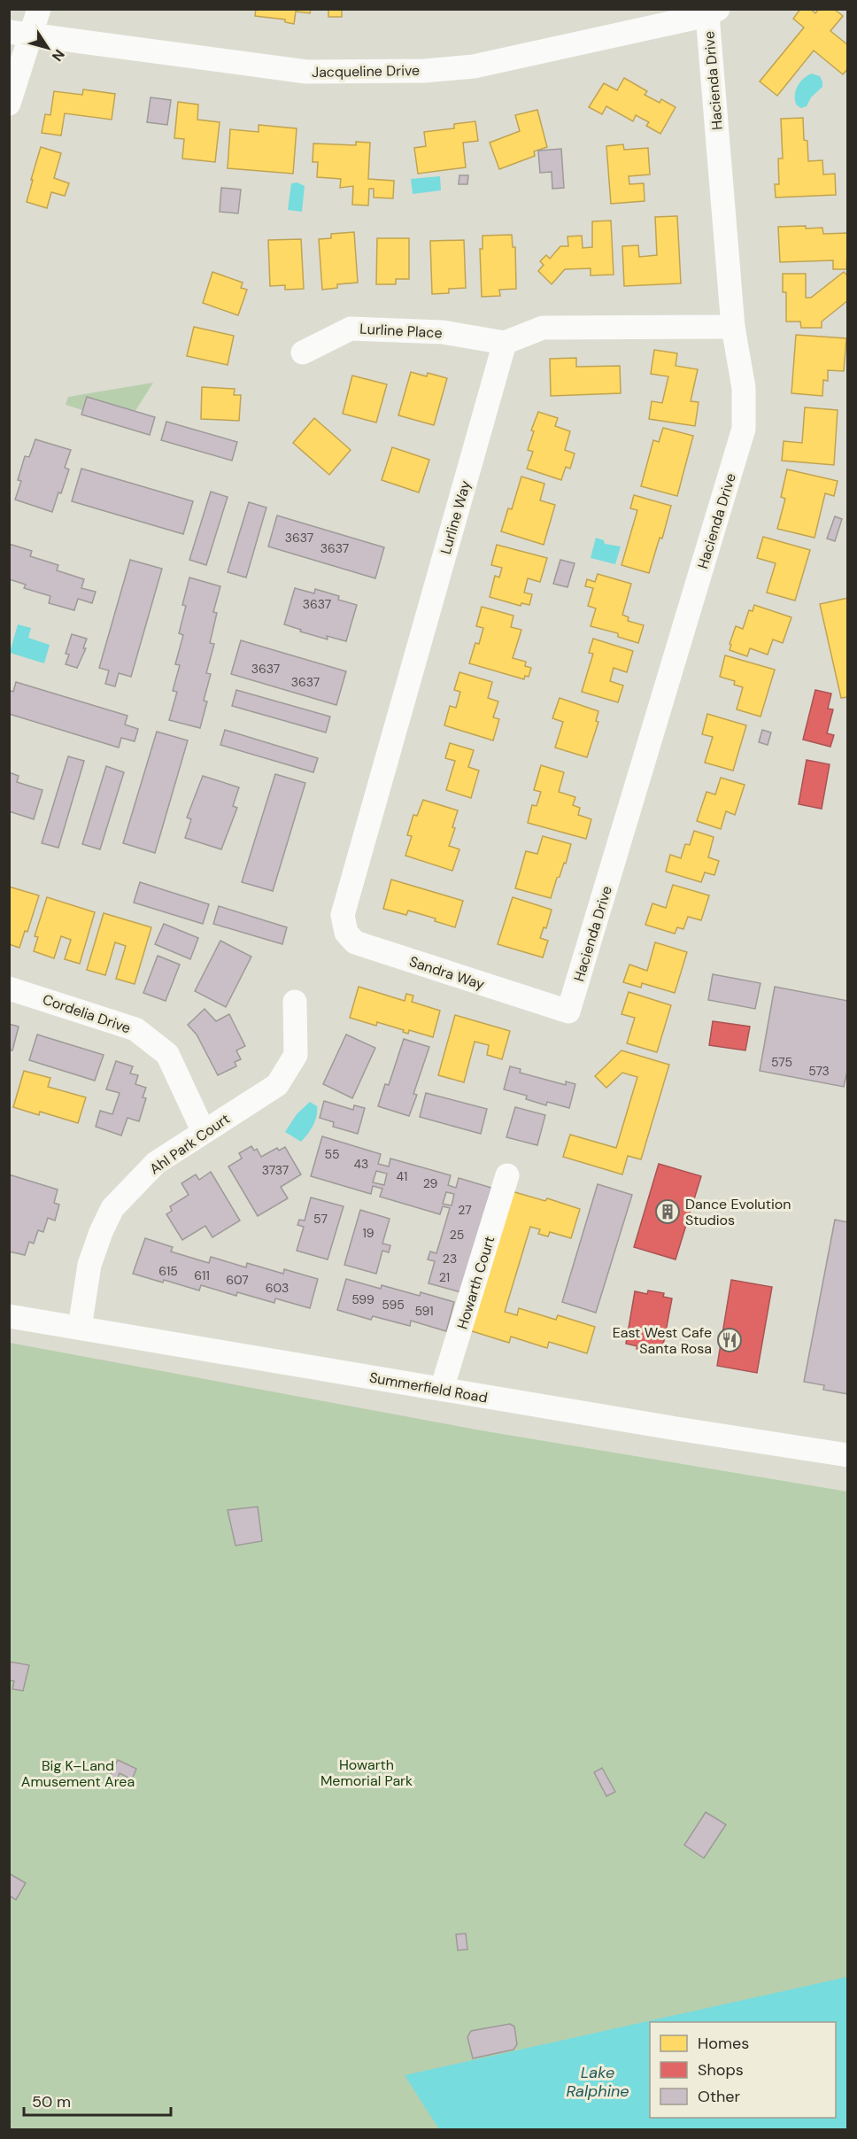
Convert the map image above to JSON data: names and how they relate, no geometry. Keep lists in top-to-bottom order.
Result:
{
  "streets": {
    "street": [
      "Jacqueline Drive",
      "Hacienda Drive",
      "Lurline Place",
      "Lurline Way",
      "Sandra Way",
      "Cordelia Drive",
      "Ahl Park Court",
      "Howarth Court",
      "Summerfield Road"
    ]
  },
  "crossings": [
    ["Jacqueline Drive", "Hacienda Drive"],
    ["Hacienda Drive", "Sandra Way"],
    ["Lurline Place", "Lurline Way"],
    ["Lurline Way", "Sandra Way"],
    ["Cordelia Drive", "Ahl Park Court"],
    ["Ahl Park Court", "Summerfield Road"],
    ["Howarth Court", "Summerfield Road"]
  ],
  "water": ["Lake Ralphine"],
  "parks": ["Howarth Memorial Park", "Big K–Land Amusement Area"],
  "places": {
    "building": ["Dance Evolution Studios"],
    "restaurant": ["East West Cafe Santa Rosa"]
  },
  "house_numbers": [
    "3637",
    "3637",
    "3637",
    "3637",
    "3637",
    "575",
    "573",
    "55",
    "43",
    "3737",
    "41",
    "29",
    "27",
    "57",
    "19",
    "25",
    "23",
    "615",
    "611",
    "21",
    "607",
    "603",
    "599",
    "595",
    "591"
  ],
  "legend": ["Homes", "Shops", "Other"],
  "scale_bar": "50 m",
  "north": "bottom right"
}
